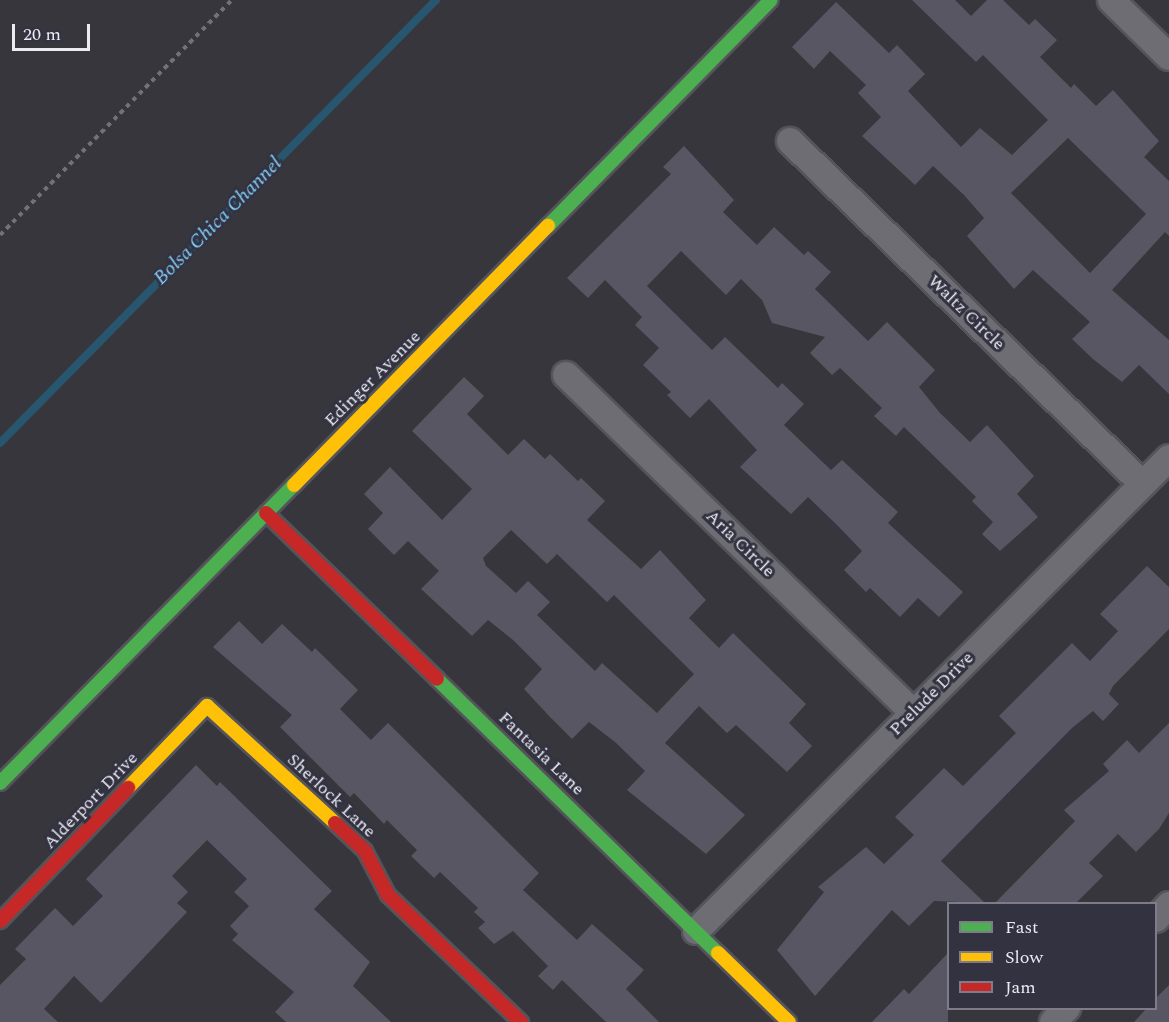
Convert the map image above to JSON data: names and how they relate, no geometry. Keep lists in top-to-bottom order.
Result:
{
  "streets": {
    "street": [
      "Waltz Circle",
      "Edinger Avenue",
      "Aria Circle",
      "Prelude Drive",
      "Fantasia Lane",
      "Sherlock Lane",
      "Alderport Drive"
    ]
  },
  "crossings": [
    ["Waltz Circle", "Prelude Drive"],
    ["Edinger Avenue", "Fantasia Lane"],
    ["Aria Circle", "Prelude Drive"],
    ["Prelude Drive", "Fantasia Lane"],
    ["Sherlock Lane", "Alderport Drive"]
  ],
  "water": ["Bolsa Chica Channel"],
  "legend": ["Fast", "Slow", "Jam"],
  "scale_bar": "20 m"
}
